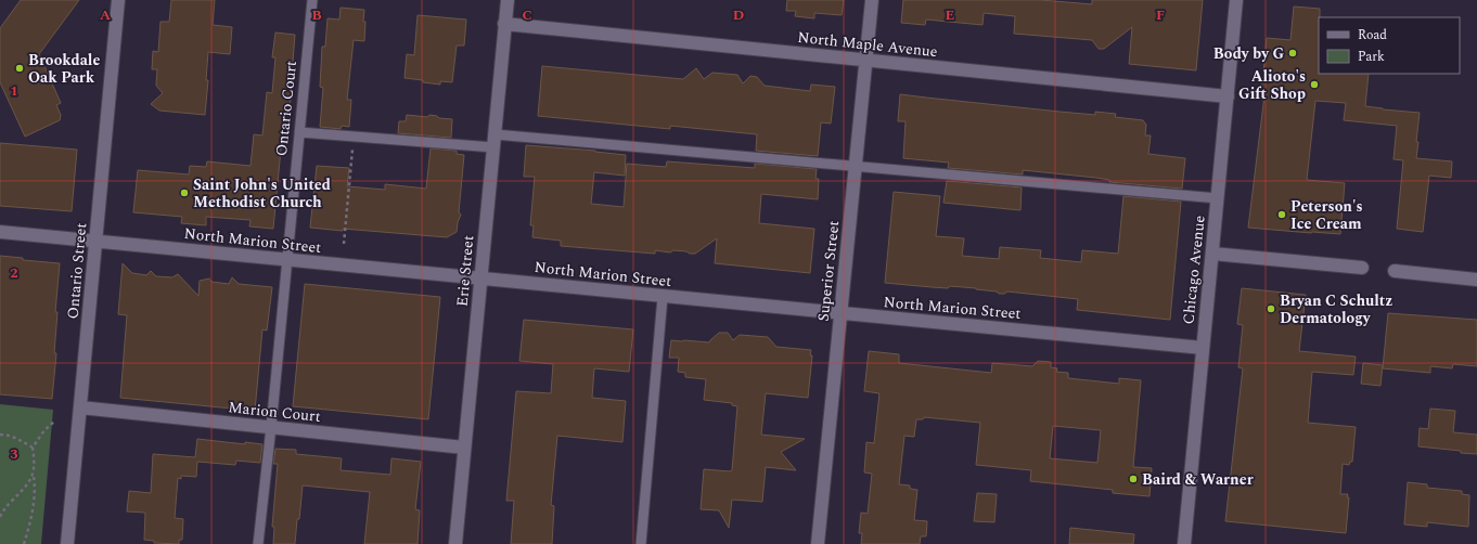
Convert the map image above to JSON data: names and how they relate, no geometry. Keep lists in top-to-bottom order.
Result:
{
  "streets": {
    "street": [
      "North Maple Avenue",
      "North Marion Street",
      "Chicago Avenue",
      "Ontario Street",
      "Erie Street",
      "Superior Street",
      "Marion Court"
    ],
    "lane": ["Ontario Court"]
  },
  "crossings": [
    ["North Maple Avenue", "Chicago Avenue"],
    ["North Maple Avenue", "Erie Street"],
    ["North Maple Avenue", "Superior Street"],
    ["Ontario Court", "North Marion Street"],
    ["Ontario Court", "Marion Court"],
    ["North Marion Street", "Chicago Avenue"],
    ["North Marion Street", "Ontario Street"],
    ["North Marion Street", "Erie Street"],
    ["North Marion Street", "Superior Street"],
    ["Ontario Street", "Marion Court"],
    ["Erie Street", "Marion Court"]
  ],
  "places": [
    "Body by G",
    "Brookdale Oak Park",
    "Alioto's Gift Shop",
    "Saint John's United Methodist Church",
    "Peterson's Ice Cream",
    "Bryan C Schultz Dermatology",
    "Baird & Warner"
  ],
  "legend": ["Road", "Park"],
  "grid": {
    "columns": [
      "A",
      "B",
      "C",
      "D",
      "E",
      "F"
    ],
    "rows": ["1", "2", "3"]
  }
}
